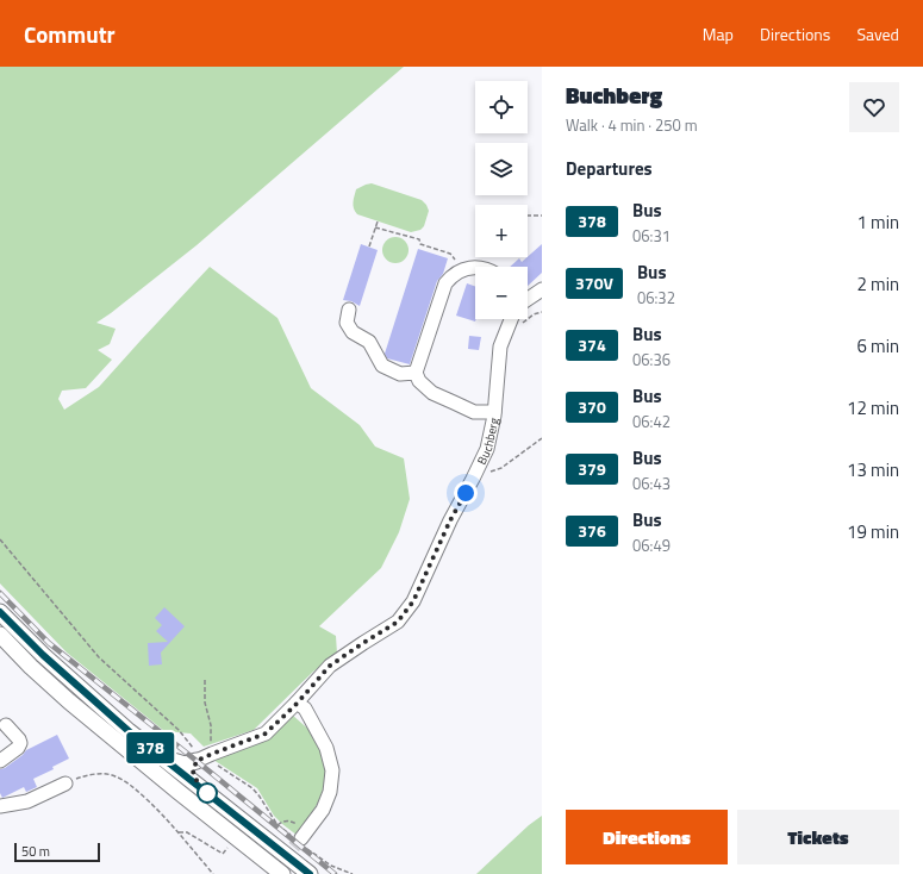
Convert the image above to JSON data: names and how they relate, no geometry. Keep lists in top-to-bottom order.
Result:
{
  "streets": {
    "street": ["Buchberg"]
  },
  "lines": ["bus line 378"],
  "scale_bar": "50 m",
  "page": {
    "header": "Commutr",
    "nav": ["Map", "Directions", "Saved"],
    "on_map": "378",
    "heading": [
      ["Buchberg", "Walk · 4 min · 250 m"],
      "Departures"
    ],
    "map_buttons": ["+", "−"],
    "list": [
      {
        "mark": "378",
        "name": "Bus",
        "note": "06:31",
        "value": "1 min"
      },
      {
        "mark": "370V",
        "name": "Bus",
        "note": "06:32",
        "value": "2 min"
      },
      {
        "mark": "374",
        "name": "Bus",
        "note": "06:36",
        "value": "6 min"
      },
      {
        "mark": "370",
        "name": "Bus",
        "note": "06:42",
        "value": "12 min"
      },
      {
        "mark": "379",
        "name": "Bus",
        "note": "06:43",
        "value": "13 min"
      },
      {
        "mark": "376",
        "name": "Bus",
        "note": "06:49",
        "value": "19 min"
      }
    ],
    "buttons": ["Directions", "Tickets"],
    "scale": "50 m"
  }
}
